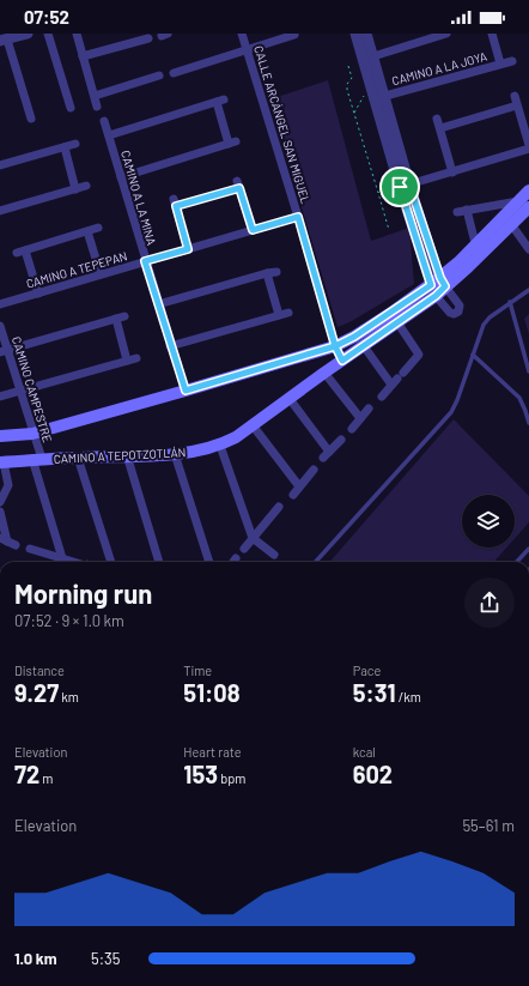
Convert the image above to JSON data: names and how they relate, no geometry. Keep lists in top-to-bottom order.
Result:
{
  "streets": {
    "main road": ["CAMINO A TEPOTZOTLÁN"],
    "street": [
      "CAMINO A LA JOYA",
      "CALLE ARCÁNGEL SAN MIGUEL",
      "CAMINO A LA MINA",
      "CAMINO A TEPEPAN",
      "CAMINO CAMPESTRE"
    ]
  },
  "crossings": [
    ["CALLE ARCÁNGEL SAN MIGUEL", "CAMINO A TEPEPAN"],
    ["CALLE ARCÁNGEL SAN MIGUEL", "CAMINO A TEPOTZOTLÁN"],
    ["CAMINO A LA MINA", "CAMINO A TEPEPAN"],
    ["CAMINO A LA MINA", "CAMINO A TEPOTZOTLÁN"],
    ["CAMINO CAMPESTRE", "CAMINO A TEPOTZOTLÁN"]
  ],
  "page": {
    "status": "07:52",
    "heading": ["Morning run", "07:52 · 9 × 1.0 km"],
    "stats": [
      ["Distance", "9.27 km"],
      ["Time", "51:08"],
      ["Pace", "5:31 /km"],
      ["Elevation", "72 m"],
      ["Heart rate", "153 bpm"],
      ["kcal", "602"]
    ],
    "chart": ["Elevation", "55–61 m"],
    "list": [
      {
        "name": "1.0 km",
        "note": "5:35"
      }
    ]
  }
}
